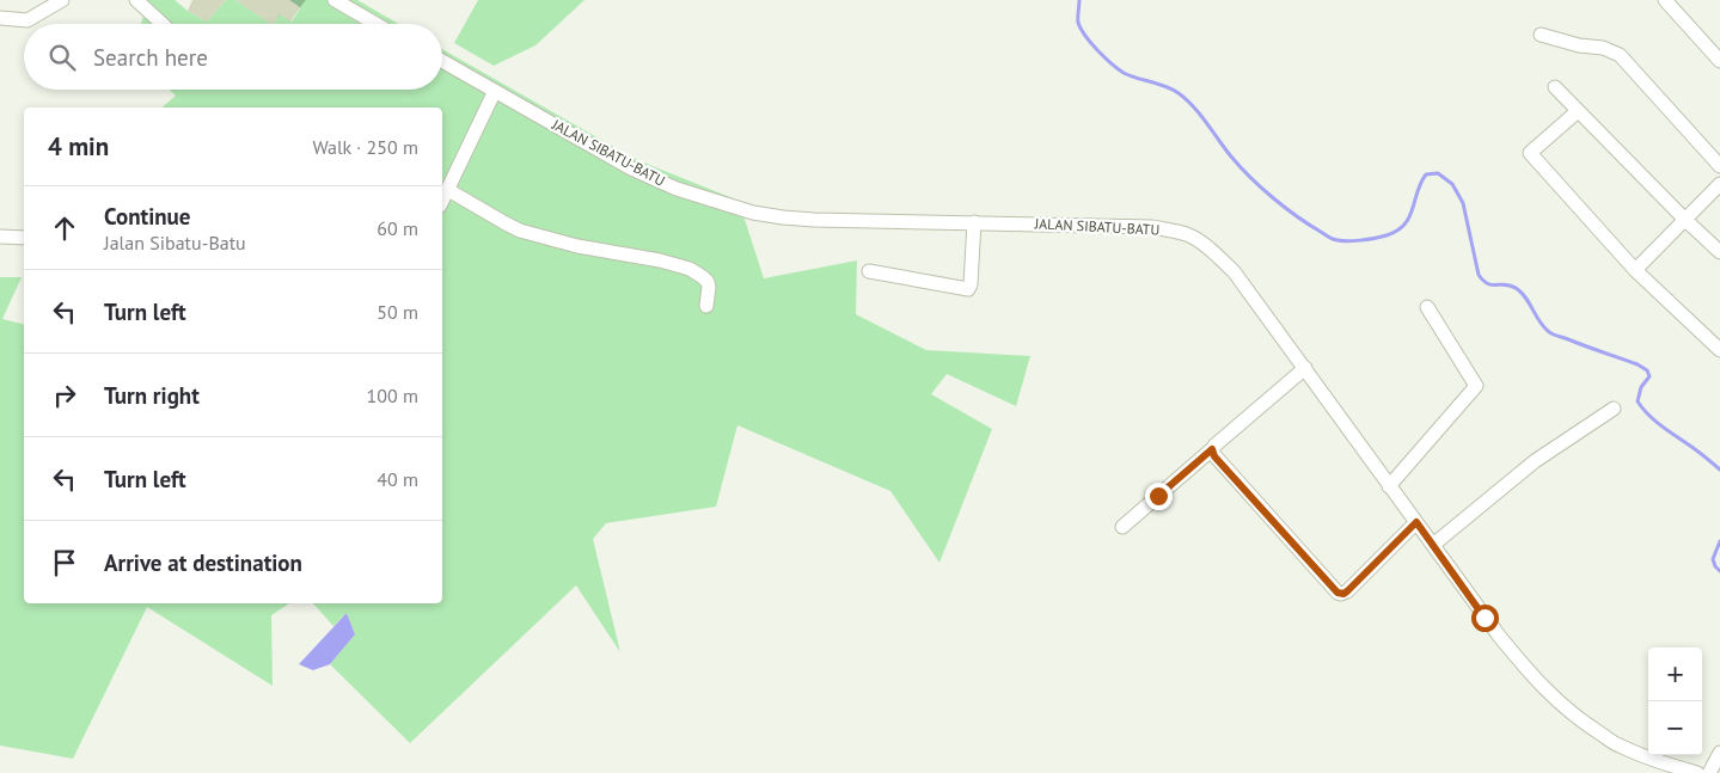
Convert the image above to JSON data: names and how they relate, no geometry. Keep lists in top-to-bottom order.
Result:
{
  "streets": {
    "street": ["JALAN SIBATU-BATU"]
  },
  "page": {
    "search": "Search here",
    "heading": ["4 min", "Walk · 250 m"],
    "list": [
      ["Continue", "Jalan Sibatu-Batu", "60 m"],
      ["Turn left", "50 m"],
      ["Turn right", "100 m"],
      ["Turn left", "40 m"],
      "Arrive at destination"
    ],
    "map_buttons": ["+", "−"]
  }
}
